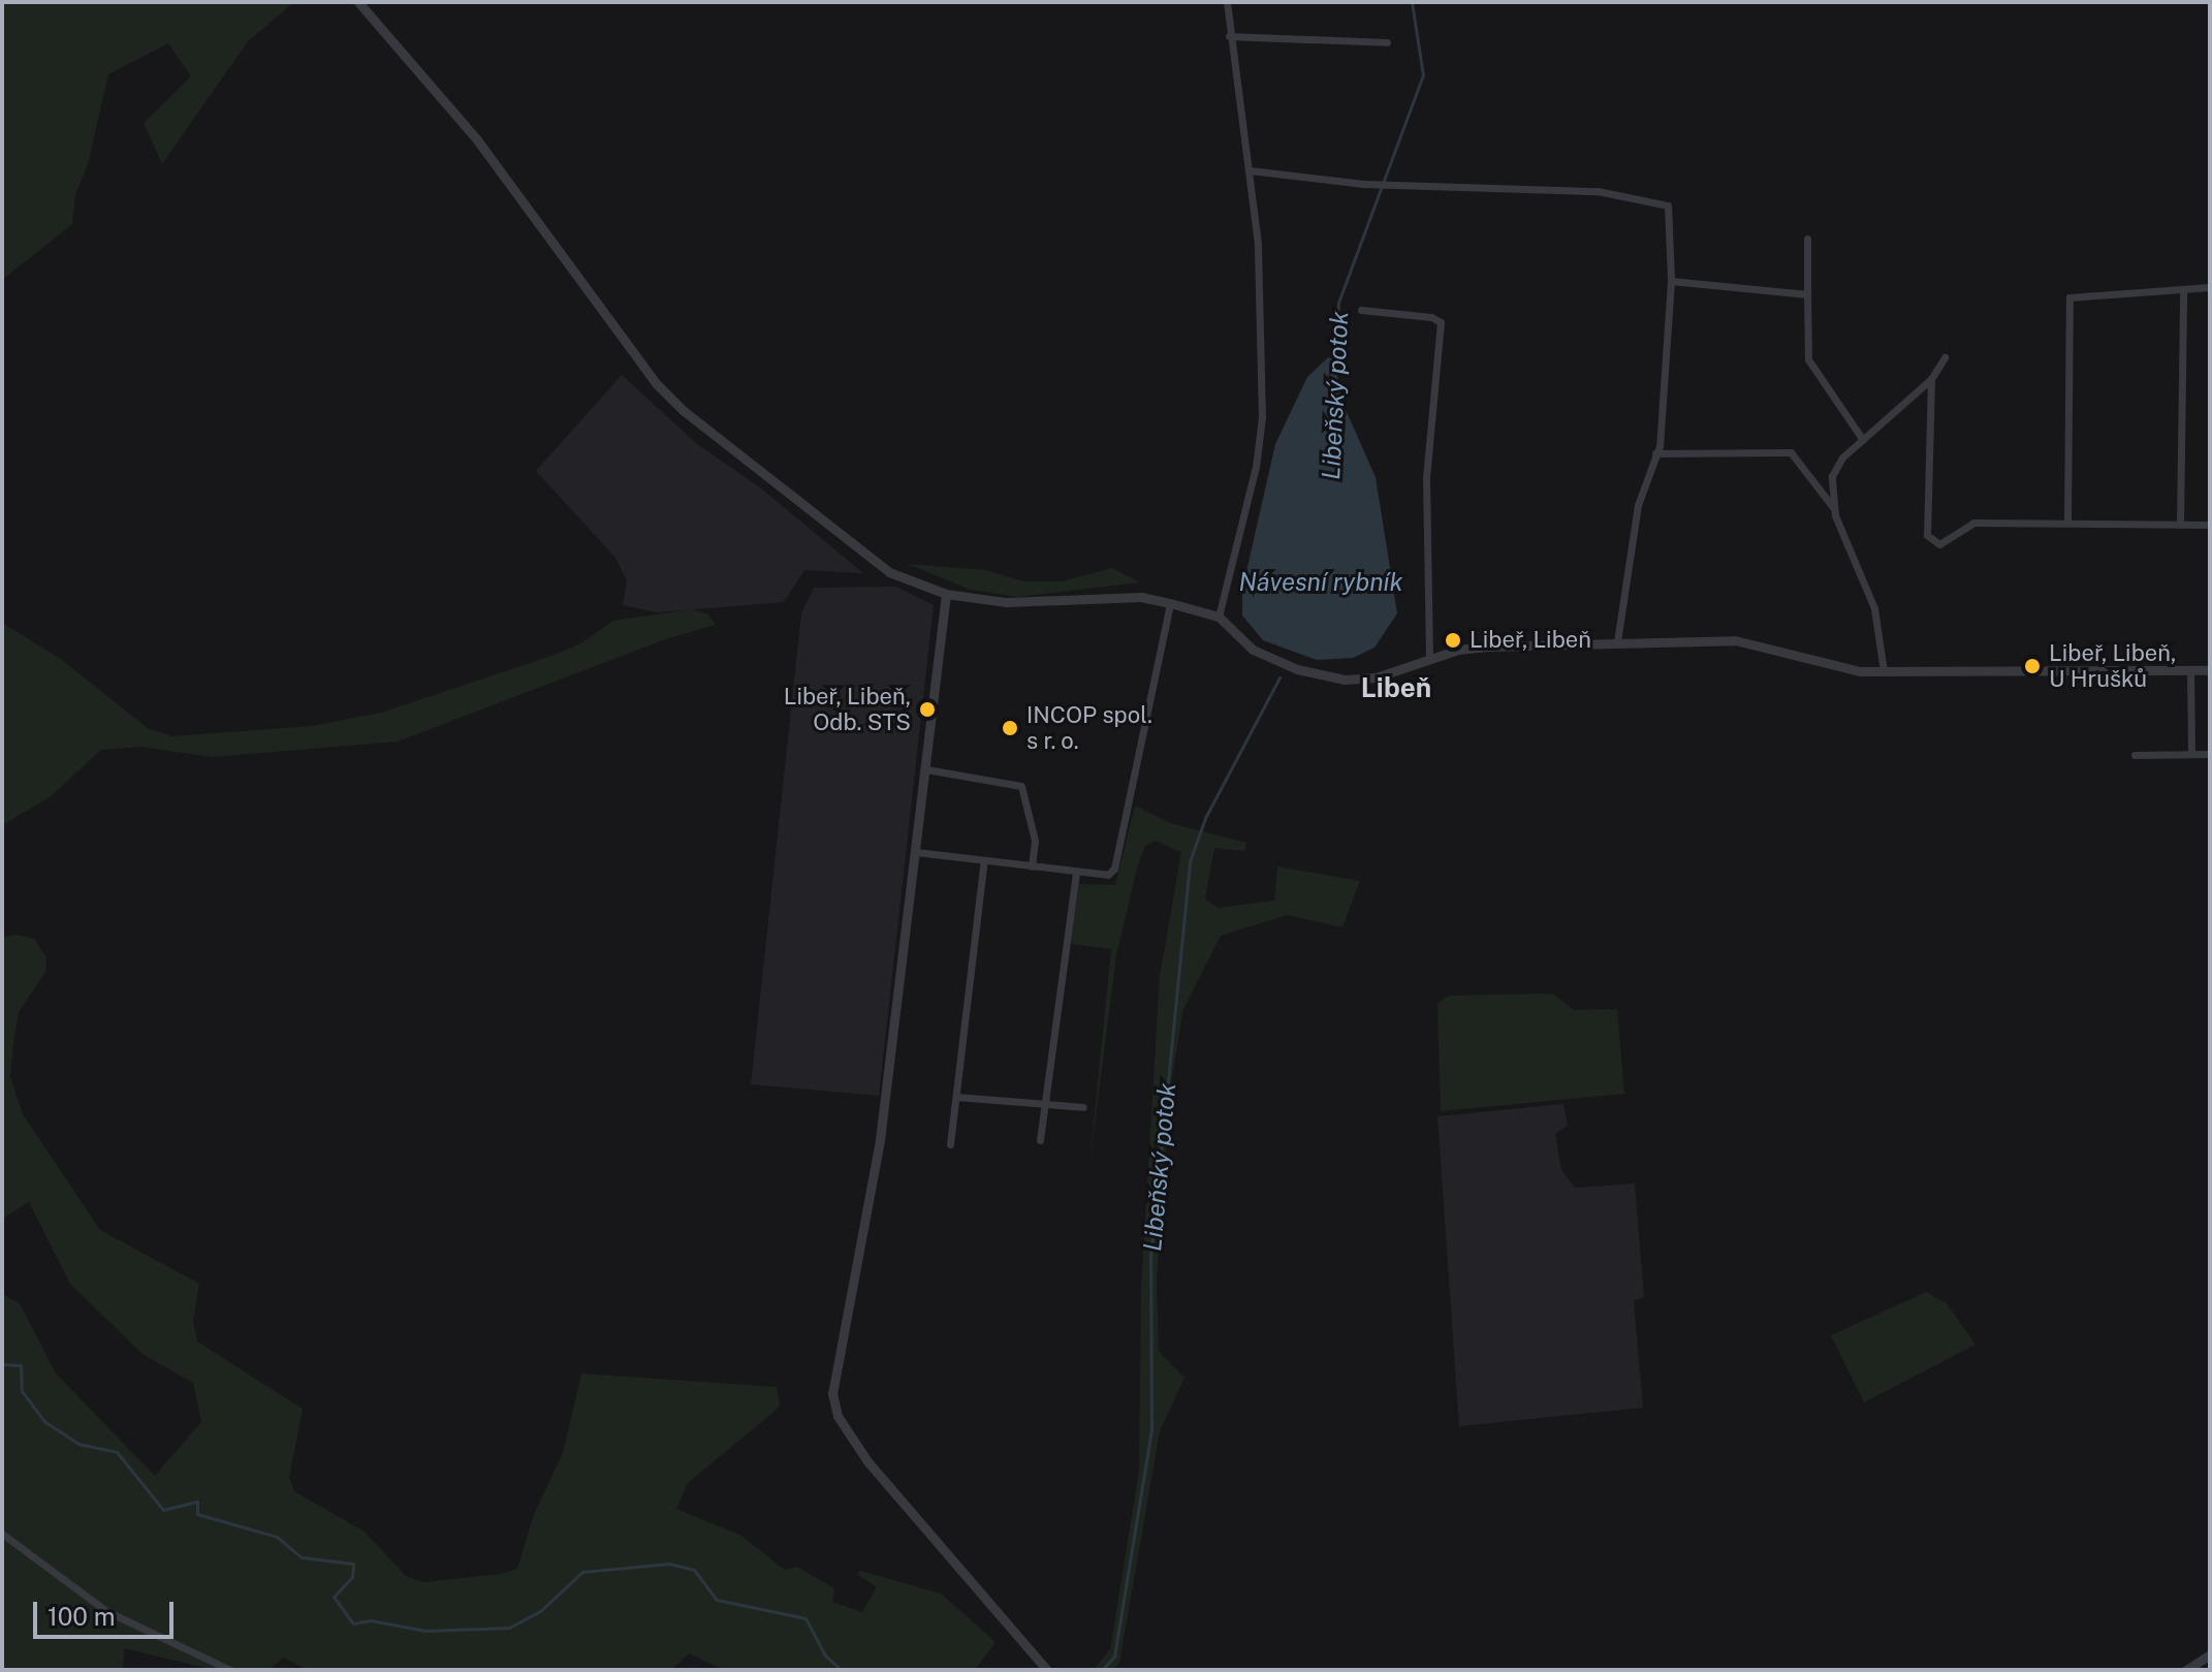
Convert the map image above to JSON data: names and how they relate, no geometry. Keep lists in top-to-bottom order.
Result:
{
  "districts": ["Libeň"],
  "water": ["Libeňský potok", "Návesní rybník"],
  "places": [
    "Libeř, Libeň",
    "Libeř, Libeň, U Hrušků",
    "Libeř, Libeň, Odb. STS",
    "INCOP spol. s r. o."
  ],
  "scale_bar": "100 m"
}
